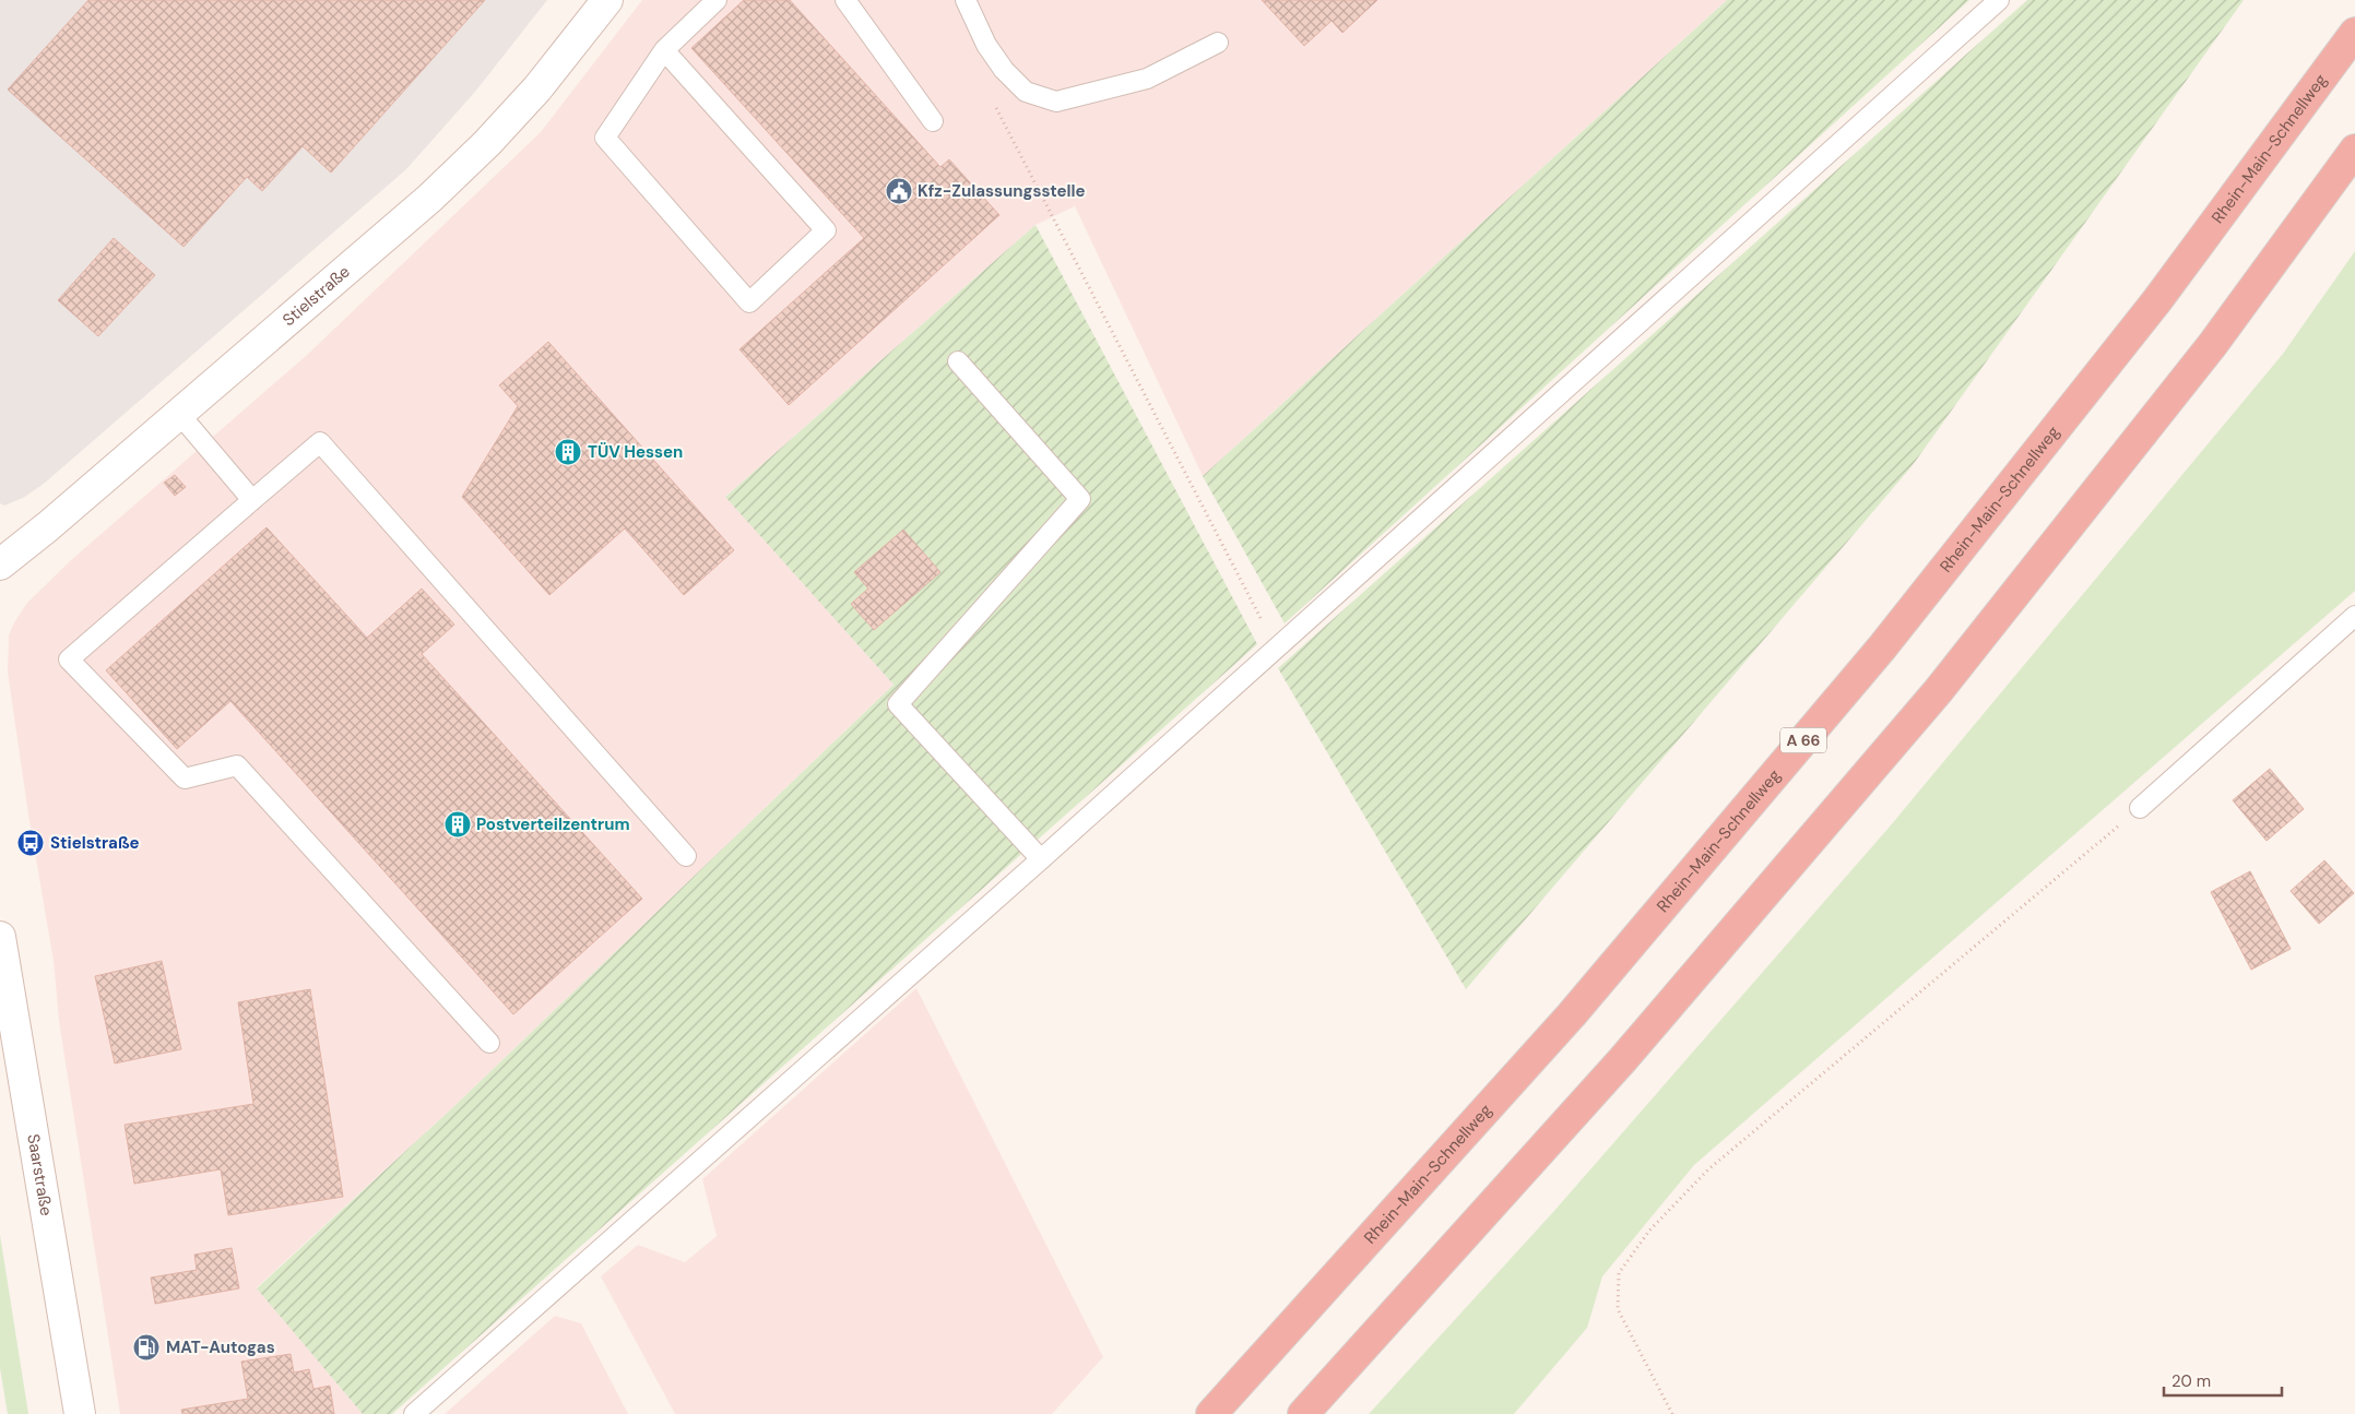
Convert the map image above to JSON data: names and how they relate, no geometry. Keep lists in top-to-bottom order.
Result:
{
  "streets": {
    "highway": ["Rhein-Main-Schnellweg", "A 66"],
    "street": ["Stielstraße", "Saarstraße"]
  },
  "places": {
    "public building": ["Kfz-Zulassungsstelle"],
    "building": ["TÜV Hessen", "Postverteilzentrum"],
    "bus stop": ["Stielstraße"],
    "fuel station": ["MAT-Autogas"]
  },
  "scale_bar": "20 m"
}
